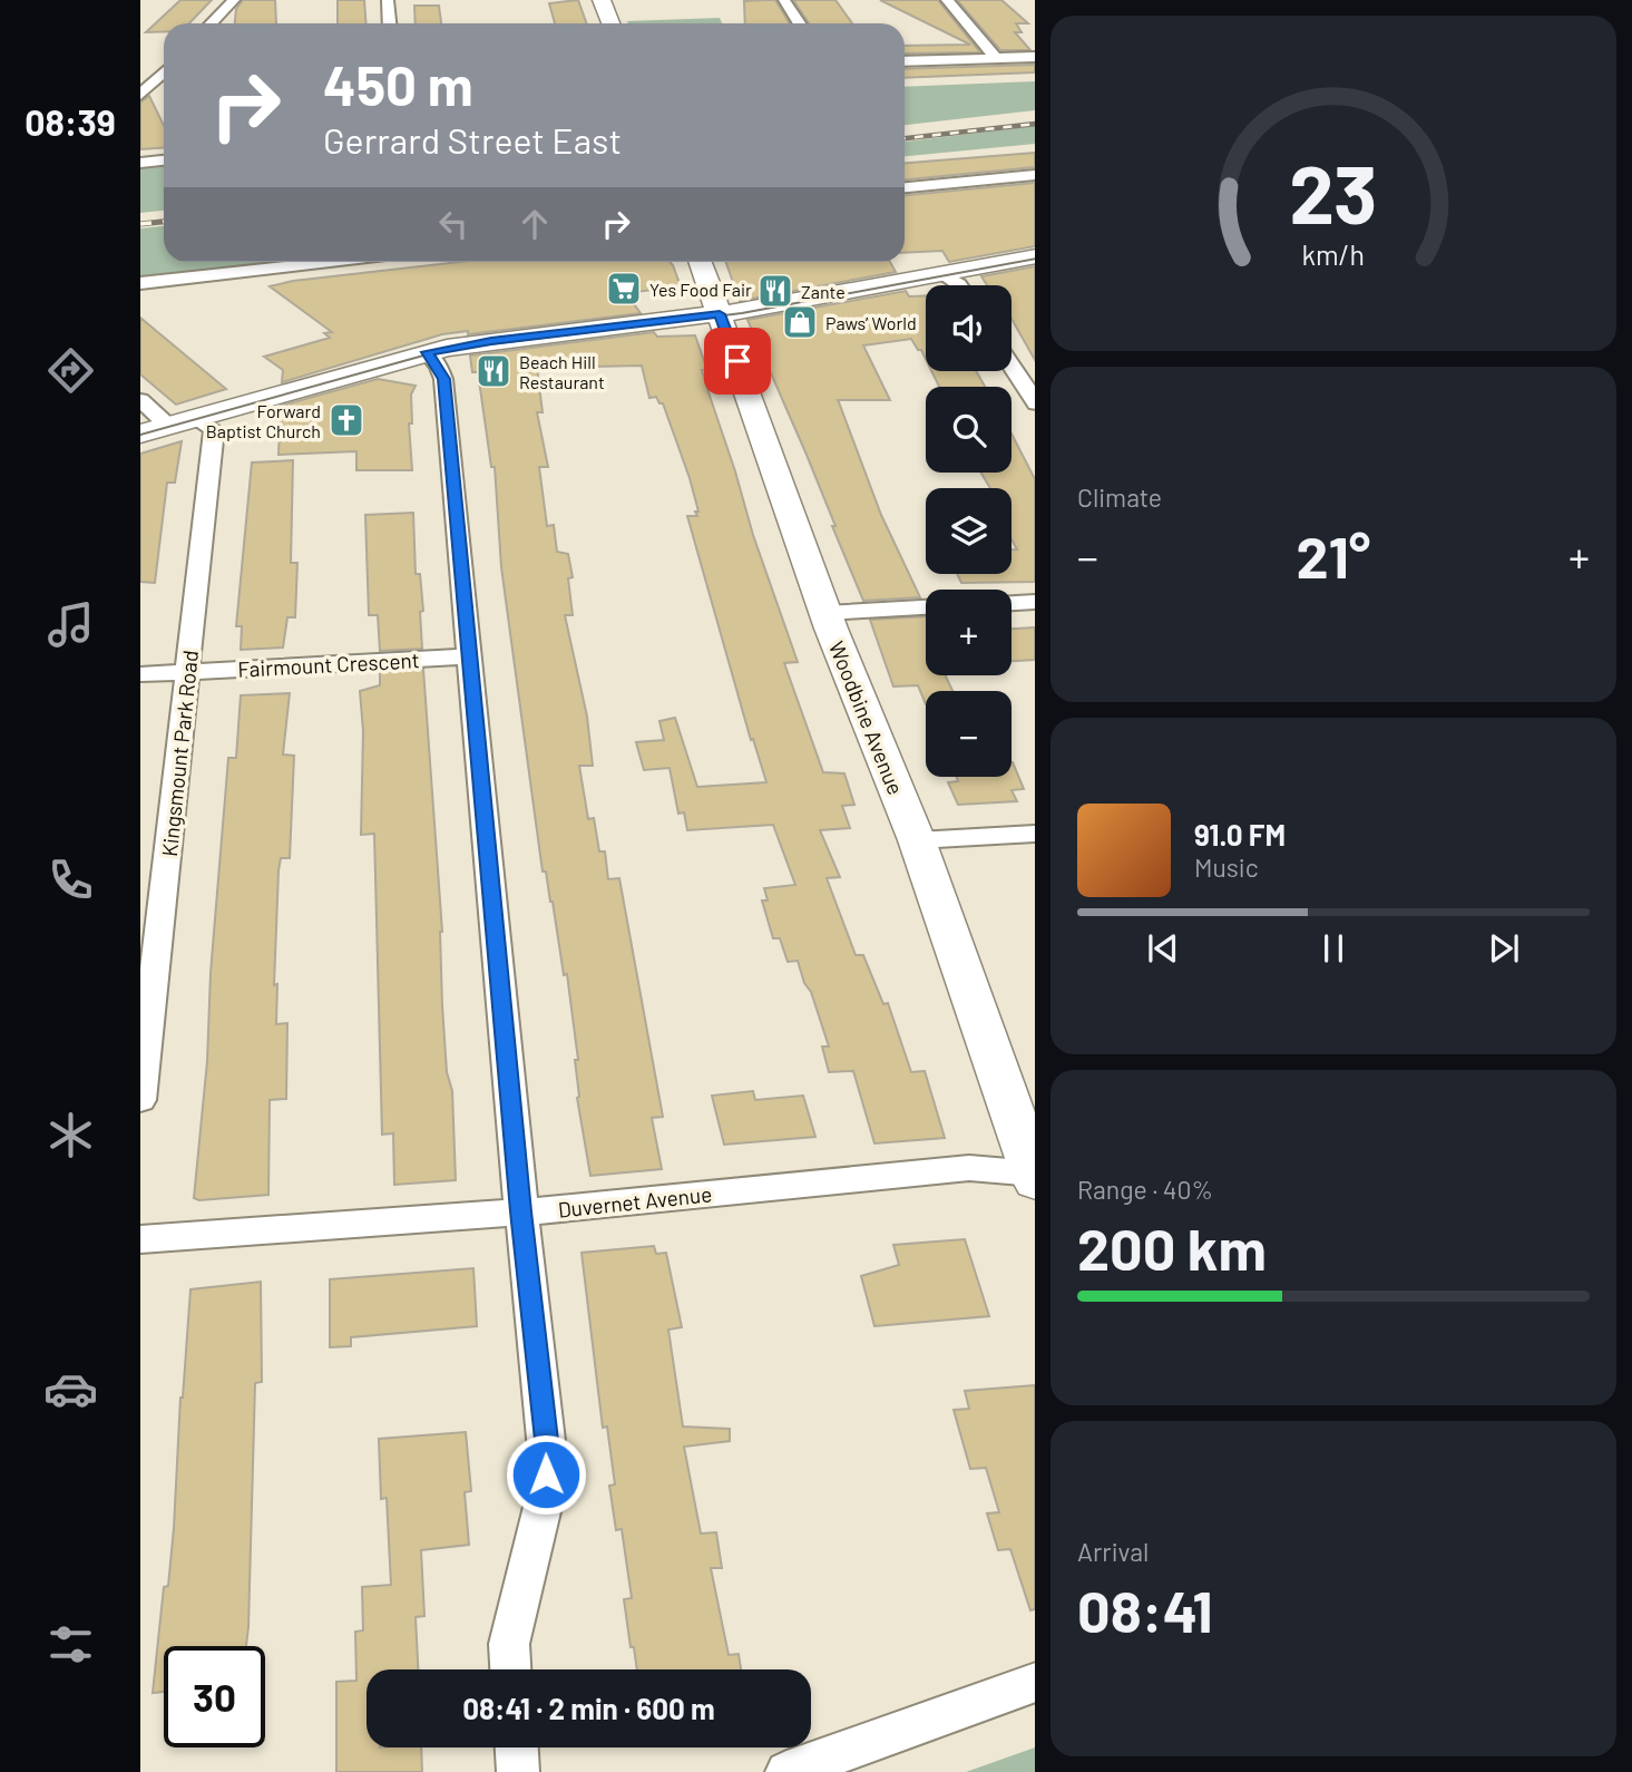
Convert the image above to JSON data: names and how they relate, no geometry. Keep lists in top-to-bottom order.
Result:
{
  "streets": {
    "main road": ["Woodbine Avenue"],
    "street": ["Fairmount Crescent", "Kingsmount Park Road", "Duvernet Avenue"]
  },
  "crossings": [
    ["Fairmount Crescent", "Kingsmount Park Road"],
    ["Woodbine Avenue", "Duvernet Avenue"]
  ],
  "places": {
    "supermarket": ["Yes Food Fair"],
    "restaurant": ["Zante", "Beach Hill Restaurant"],
    "shop": ["Paws’ World"],
    "church": ["Forward Baptist Church"]
  },
  "page": {
    "tabs": "08:39",
    "turn": ["450 m", "Gerrard Street East"],
    "map_buttons": ["+", "−"],
    "tile": [
      "Climate",
      ["Range · 40%", "200 km"],
      ["Arrival", "08:41"]
    ],
    "heat": ["−", "21°", "+"],
    "song": ["91.0 FM", "Music"],
    "limit": "30",
    "trip": "08:41 · 2 min · 600 m",
    "gauge": ["23", "km/h"]
  }
}
